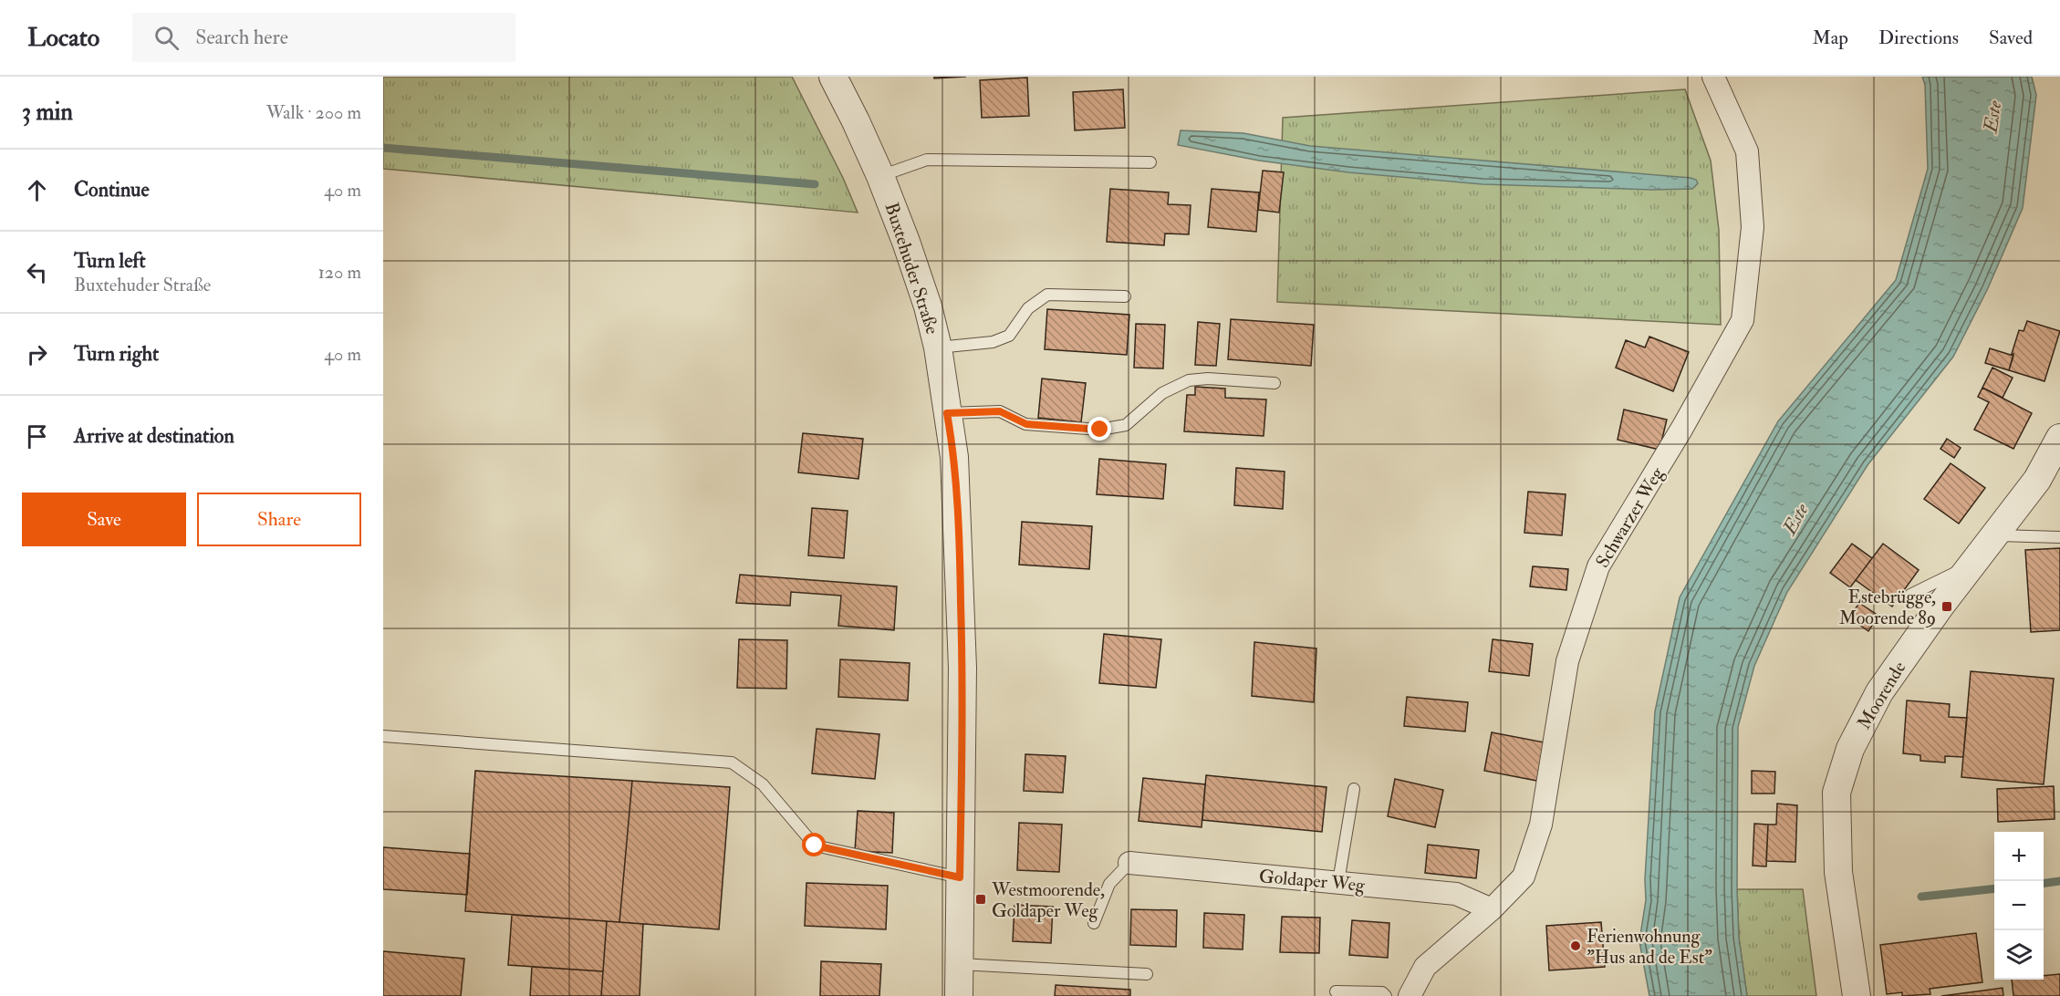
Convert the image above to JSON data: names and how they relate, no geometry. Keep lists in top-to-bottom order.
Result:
{
  "streets": {
    "street": [
      "Buxtehuder Straße",
      "Schwarzer Weg",
      "Moorende",
      "Goldaper Weg"
    ]
  },
  "crossings": [
    ["Schwarzer Weg", "Goldaper Weg"]
  ],
  "water": ["Este"],
  "places": {
    "transit": ["Estebrügge, Moorende 89", "Westmoorende, Goldaper Weg"],
    "other": ["Ferienwohnung \"Hus and de Est\""]
  },
  "page": {
    "header": "Locato",
    "search": "Search here",
    "nav": ["Map", "Directions", "Saved"],
    "heading": ["3 min", "Walk · 200 m"],
    "list": [
      ["Continue", "40 m"],
      ["Turn left", "Buxtehuder Straße", "120 m"],
      ["Turn right", "40 m"],
      "Arrive at destination"
    ],
    "buttons": ["Save", "Share"],
    "map_buttons": ["+", "−"]
  }
}
